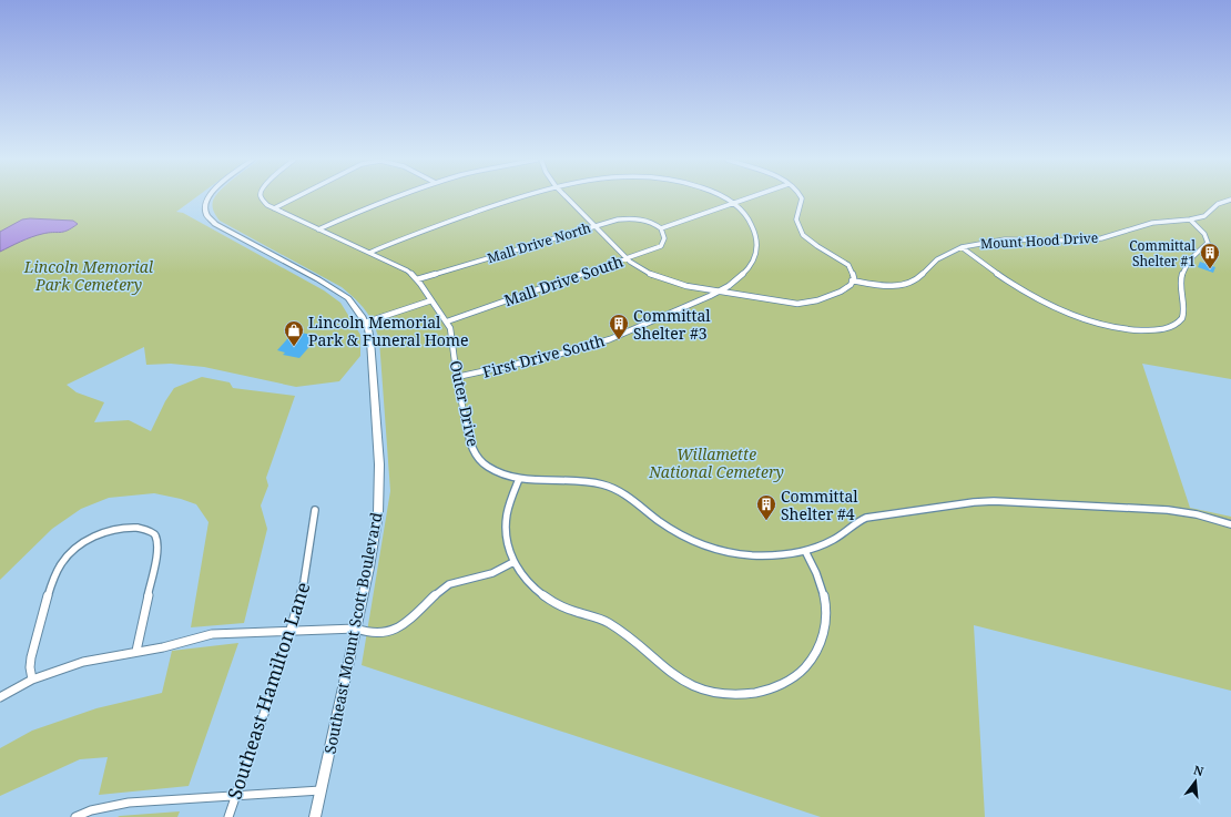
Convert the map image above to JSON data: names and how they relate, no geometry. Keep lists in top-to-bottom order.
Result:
{
  "streets": {
    "main road": ["Southeast Mount Scott Boulevard"],
    "street": [
      "Mount Hood Drive",
      "Mall Drive North",
      "Mall Drive South",
      "First Drive South",
      "Outer Drive",
      "Southeast Hamilton Lane"
    ]
  },
  "crossings": [
    ["Mall Drive North", "Mall Drive South"],
    ["Mall Drive North", "Outer Drive"],
    ["Mall Drive South", "Outer Drive"],
    ["First Drive South", "Outer Drive"]
  ],
  "parks": ["Lincoln Memorial Park Cemetery", "Willamette National Cemetery"],
  "places": {
    "building": ["Committal Shelter #1", "Committal Shelter #3", "Committal Shelter #4"],
    "shop": ["Lincoln Memorial Park & Funeral Home"]
  },
  "north": "top"
}
